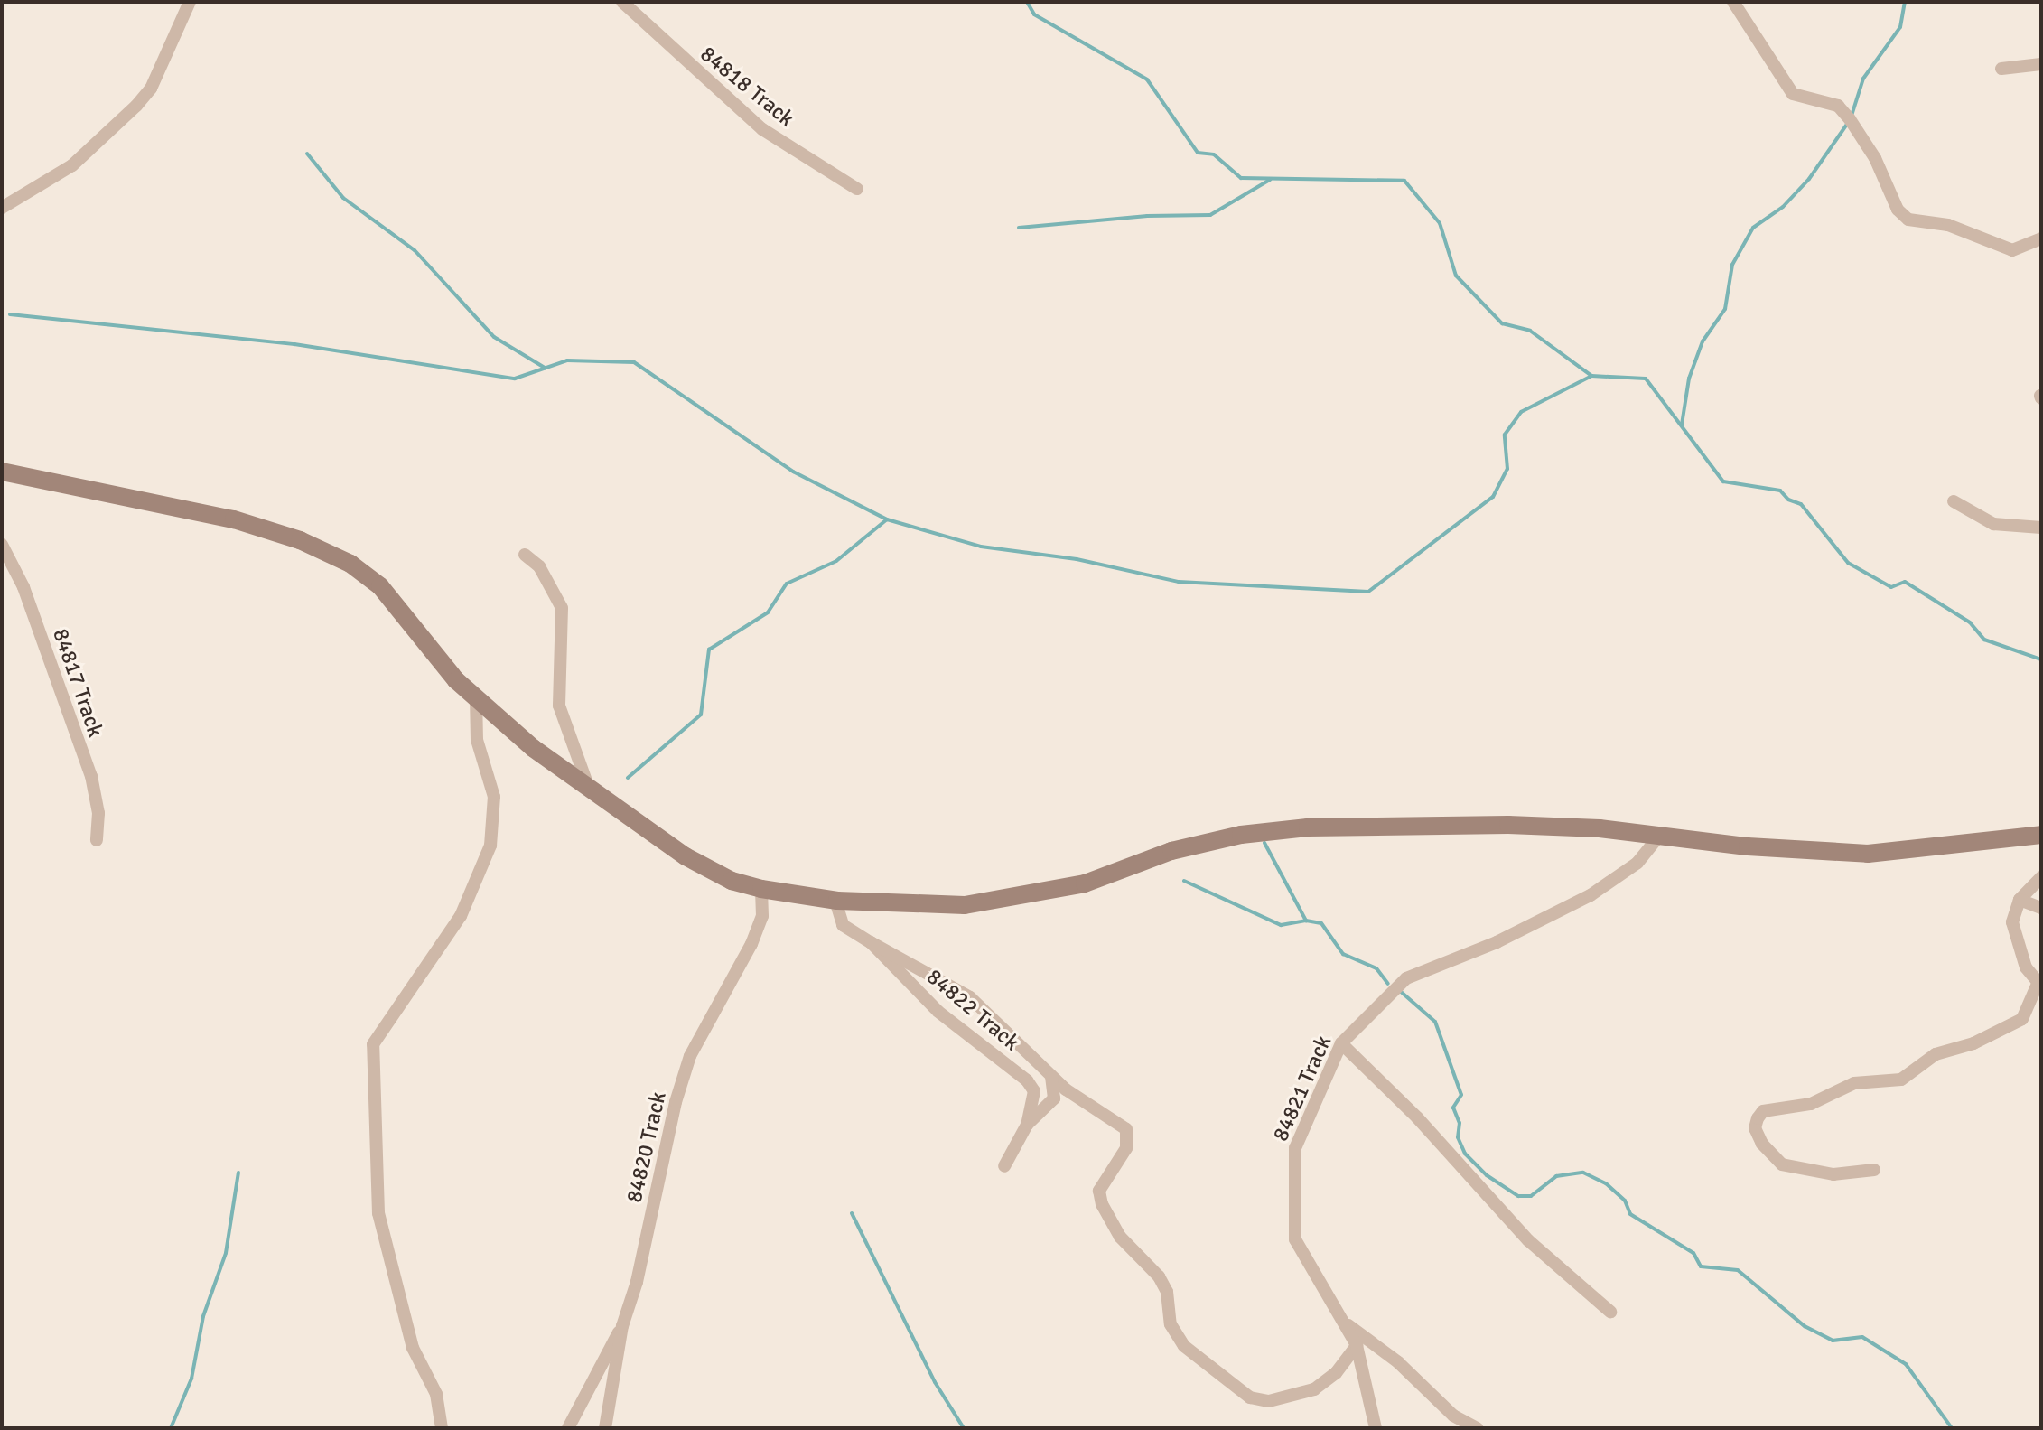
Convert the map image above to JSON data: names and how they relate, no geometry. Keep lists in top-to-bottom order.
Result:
{
  "streets": {
    "street": [
      "84818 Track",
      "84817 Track",
      "84822 Track",
      "84821 Track",
      "84820 Track"
    ]
  }
}
